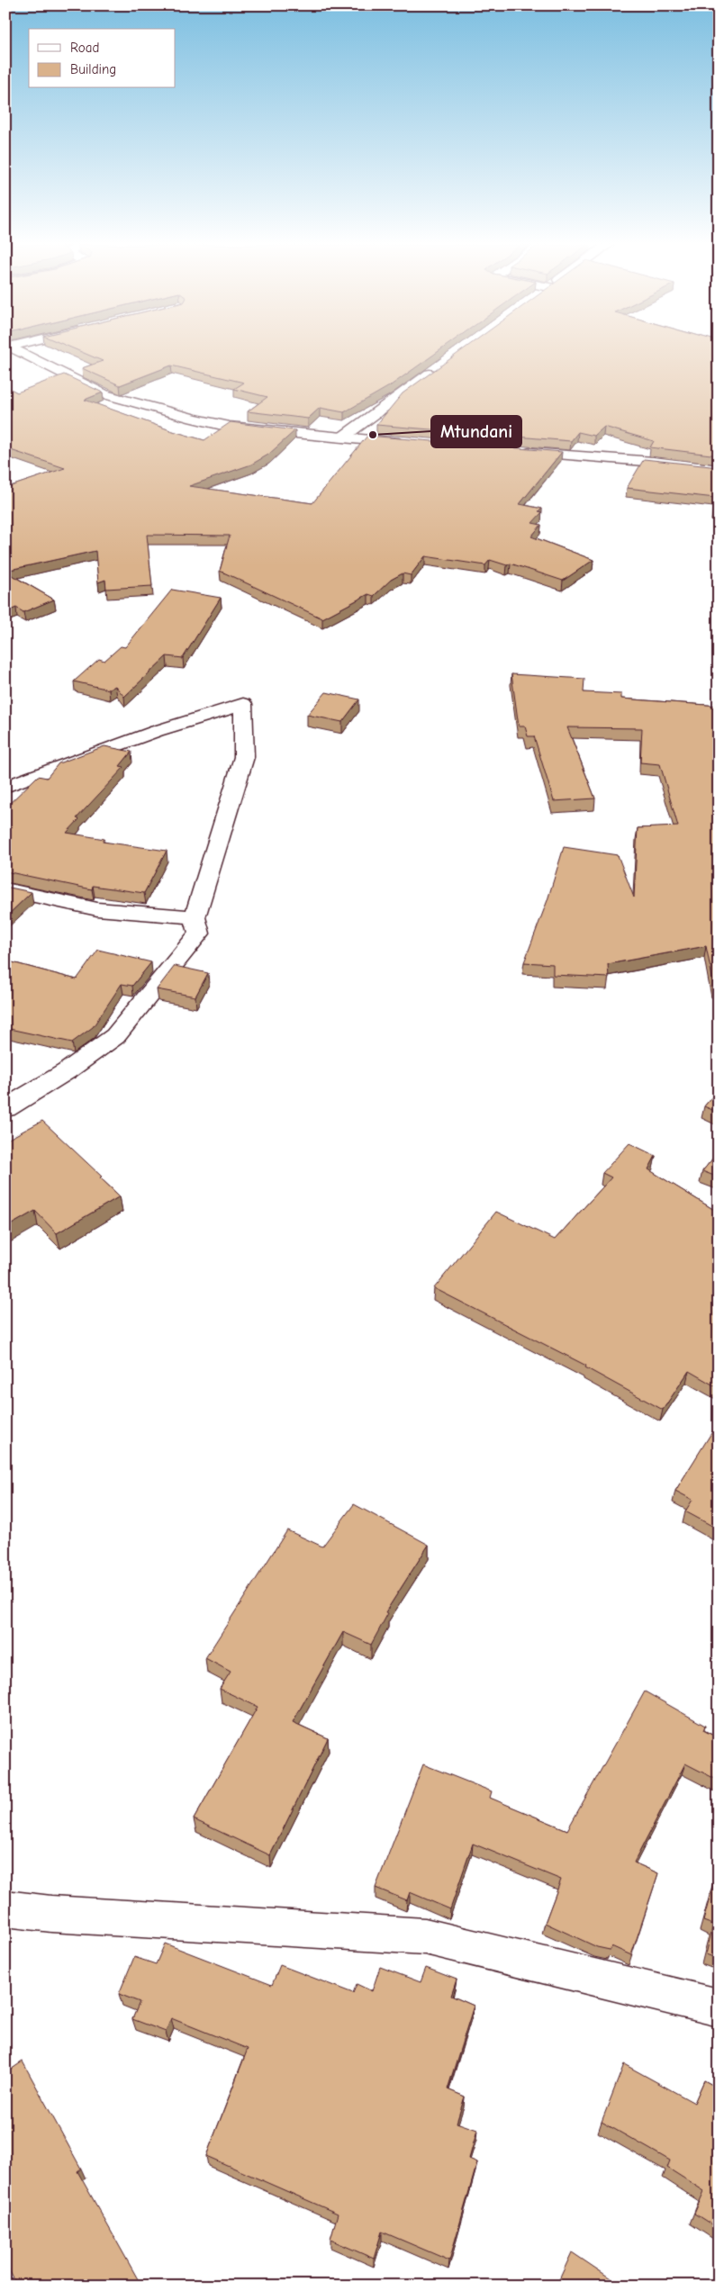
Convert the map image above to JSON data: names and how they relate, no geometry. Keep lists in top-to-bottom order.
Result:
{
  "places": ["Mtundani"],
  "legend": ["Road", "Building"]
}
